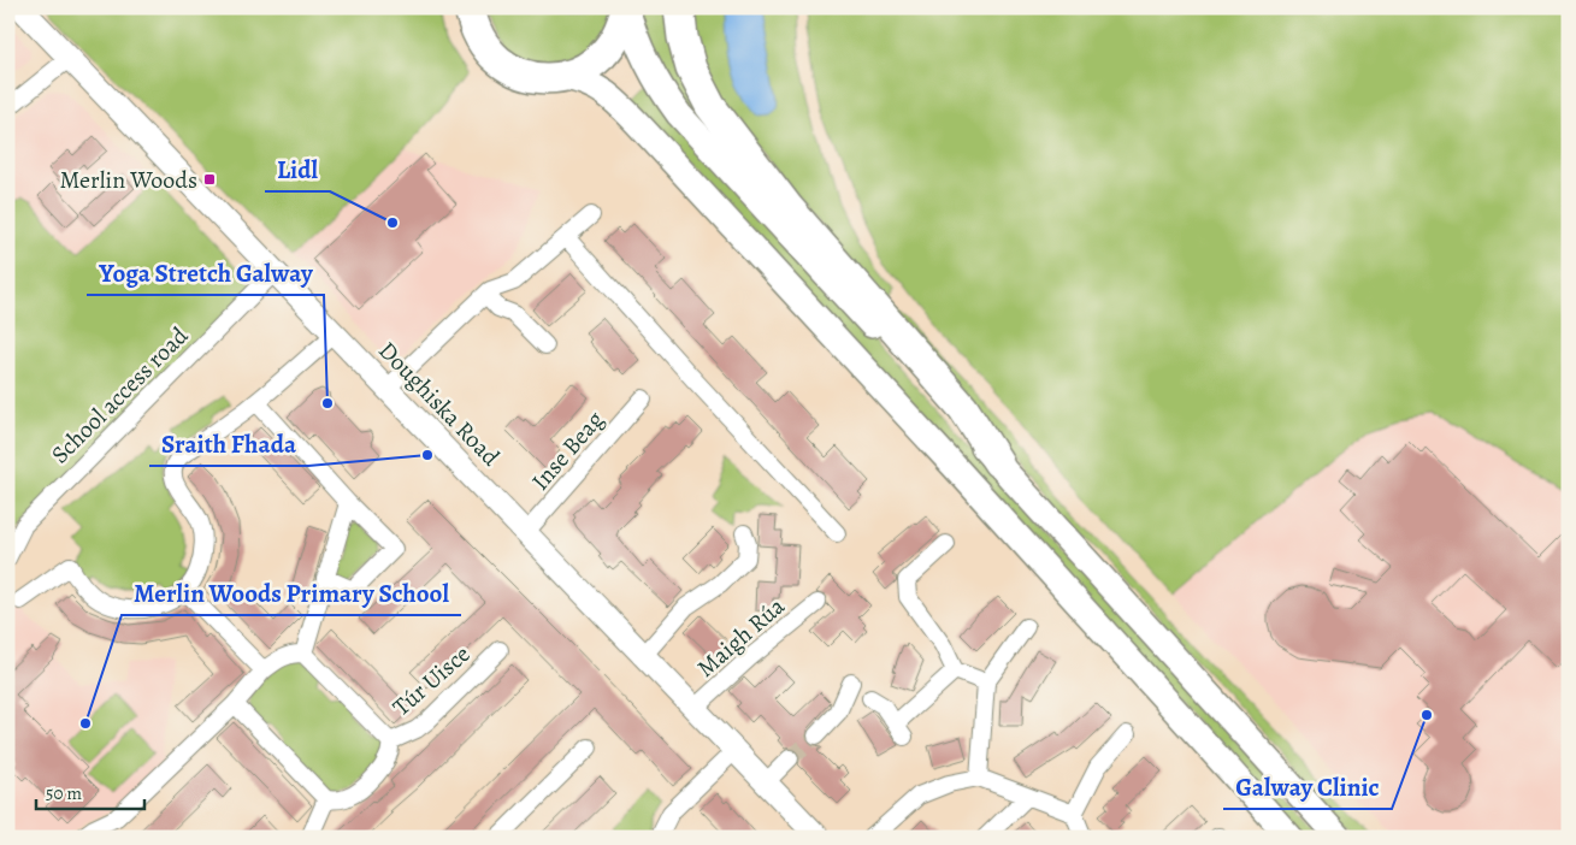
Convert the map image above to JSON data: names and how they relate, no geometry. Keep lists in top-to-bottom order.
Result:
{
  "streets": {
    "street": [
      "School access road",
      "Doughiska Road",
      "Inse Beag",
      "Maigh Rúa",
      "Túr Uisce"
    ]
  },
  "crossings": [
    ["School access road", "Doughiska Road"],
    ["Doughiska Road", "Inse Beag"],
    ["Doughiska Road", "Maigh Rúa"]
  ],
  "places": {
    "transit": ["Merlin Woods"],
    "other": [
      "Lidl",
      "Yoga Stretch Galway",
      "Sraith Fhada",
      "Galway Clinic",
      "Merlin Woods Primary School"
    ]
  },
  "scale_bar": "50 m"
}
